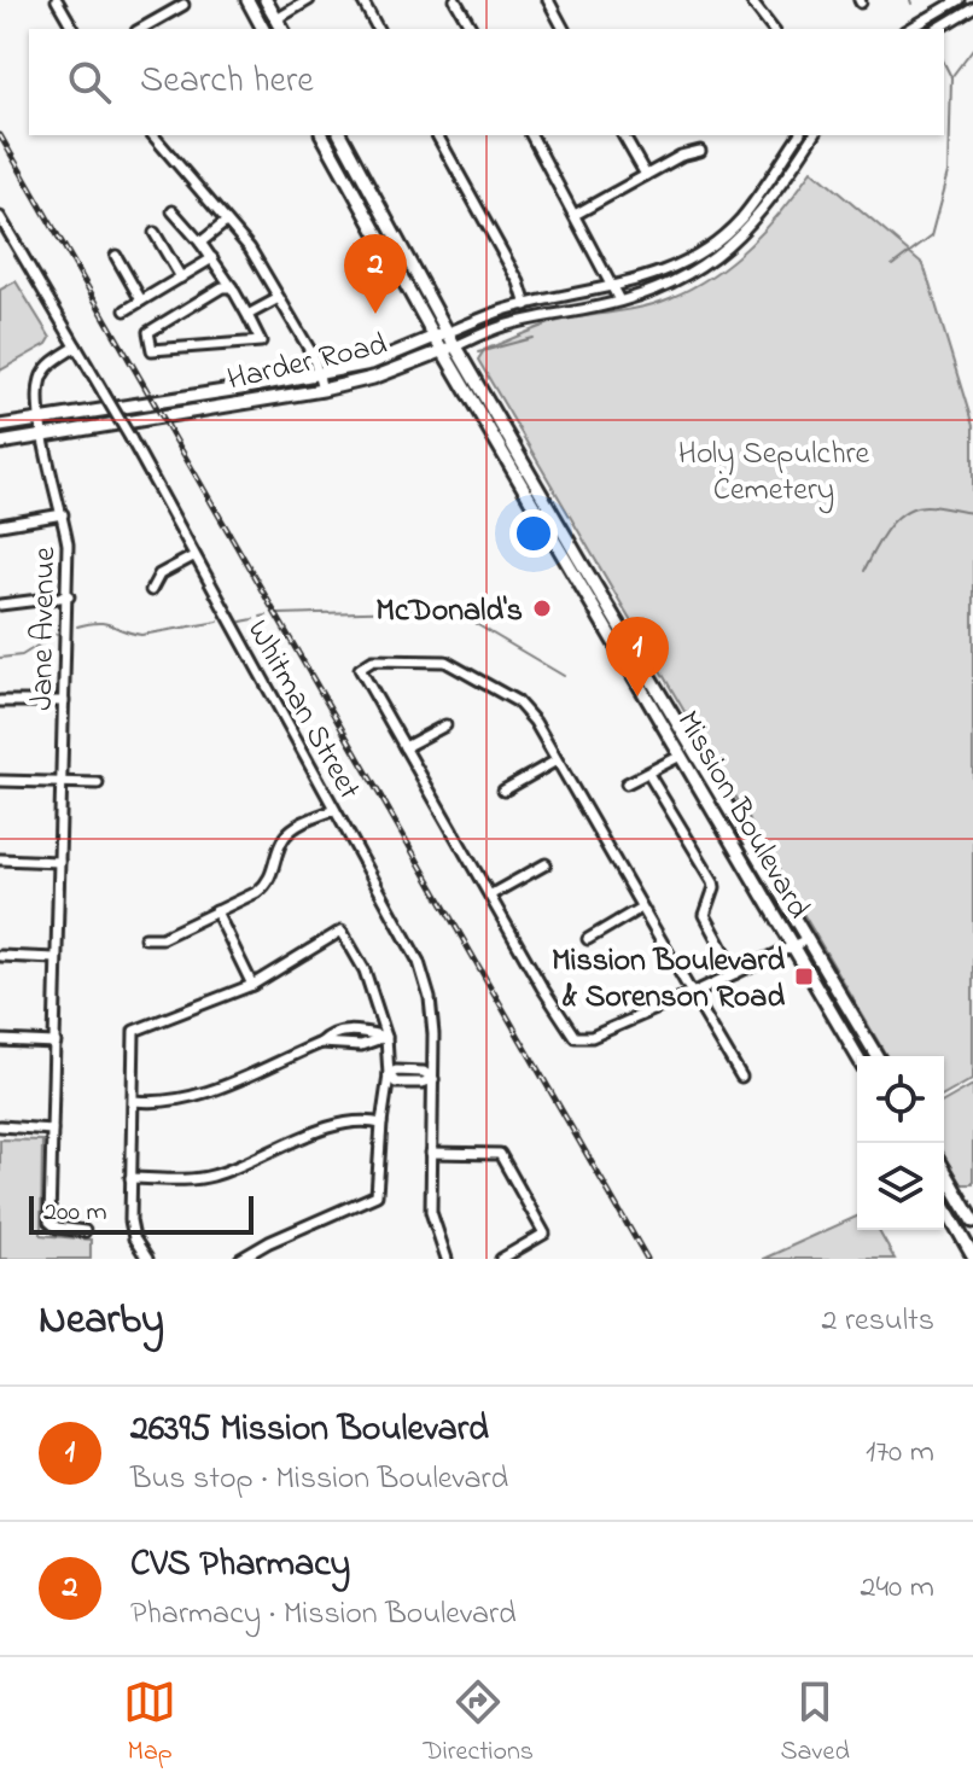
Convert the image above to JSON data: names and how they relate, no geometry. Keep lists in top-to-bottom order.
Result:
{
  "streets": {
    "main road": ["Harder Road", "Mission Boulevard"],
    "street": ["Jane Avenue", "Whitman Street"]
  },
  "crossings": [
    ["Harder Road", "Jane Avenue"],
    ["Harder Road", "Mission Boulevard"],
    ["Jane Avenue", "Whitman Street"]
  ],
  "parks": ["Holy Sepulchre Cemetery"],
  "places": {
    "other": ["McDonald's"],
    "transit": ["Mission Boulevard & Sorenson Road"]
  },
  "scale_bar": "200 m",
  "page": {
    "search": "Search here",
    "pins": ["2", "1"],
    "scale": "200 m",
    "heading": ["Nearby", "2 results"],
    "list": [
      {
        "mark": "1",
        "name": "26395 Mission Boulevard",
        "note": "Bus stop · Mission Boulevard",
        "value": "170 m"
      },
      {
        "mark": "2",
        "name": "CVS Pharmacy",
        "note": "Pharmacy · Mission Boulevard",
        "value": "240 m"
      }
    ],
    "nav": ["Map", "Directions", "Saved"]
  }
}
